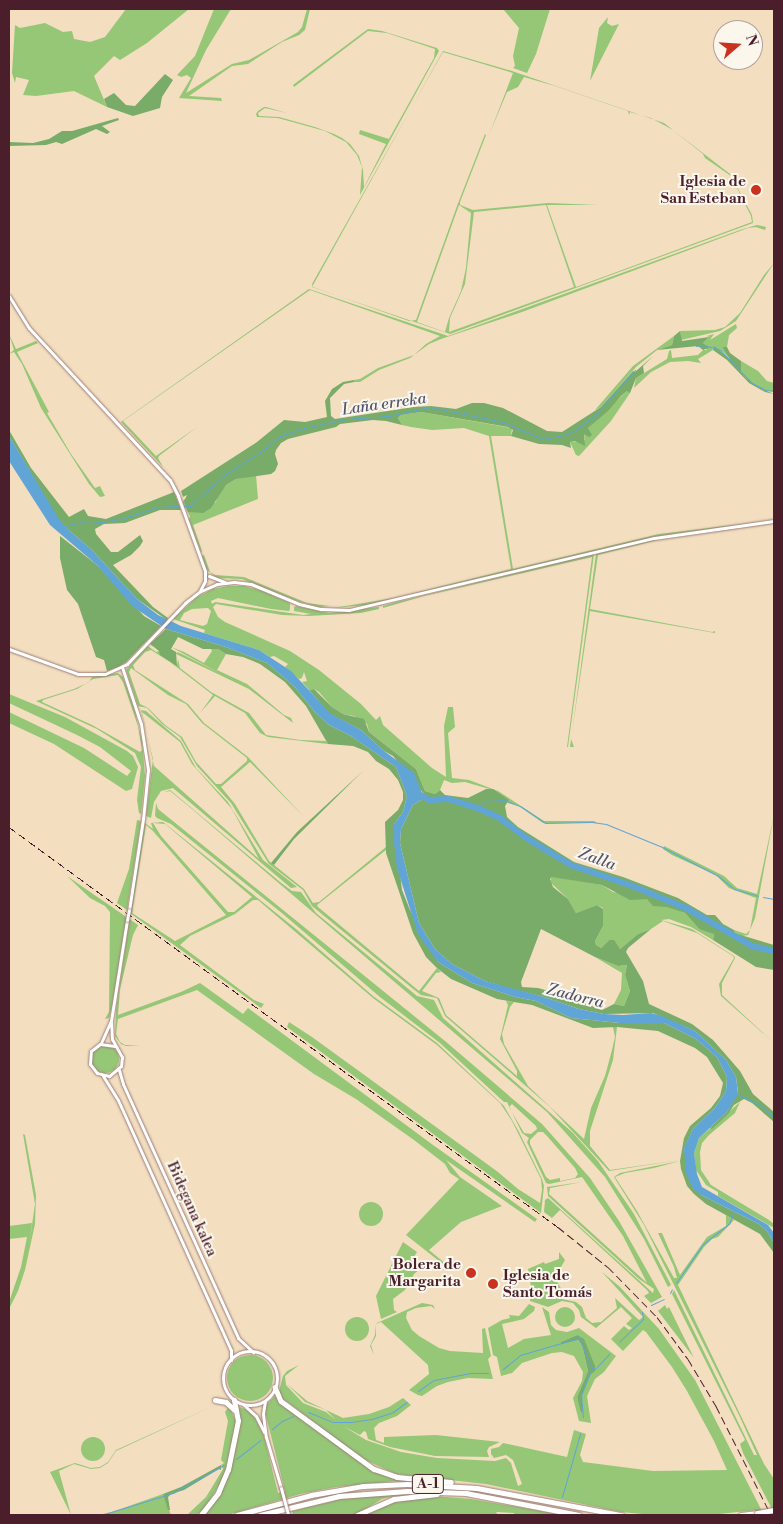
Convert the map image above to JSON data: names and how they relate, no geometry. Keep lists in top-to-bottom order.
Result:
{
  "streets": {
    "highway": ["A-1"],
    "street": ["Bidegana kalea"]
  },
  "water": ["Laña erreka", "Zalla", "Zadorra"],
  "places": ["Iglesia de San Esteban", "Bolera de Margarita", "Iglesia de Santo Tomás"],
  "north": "right"
}
